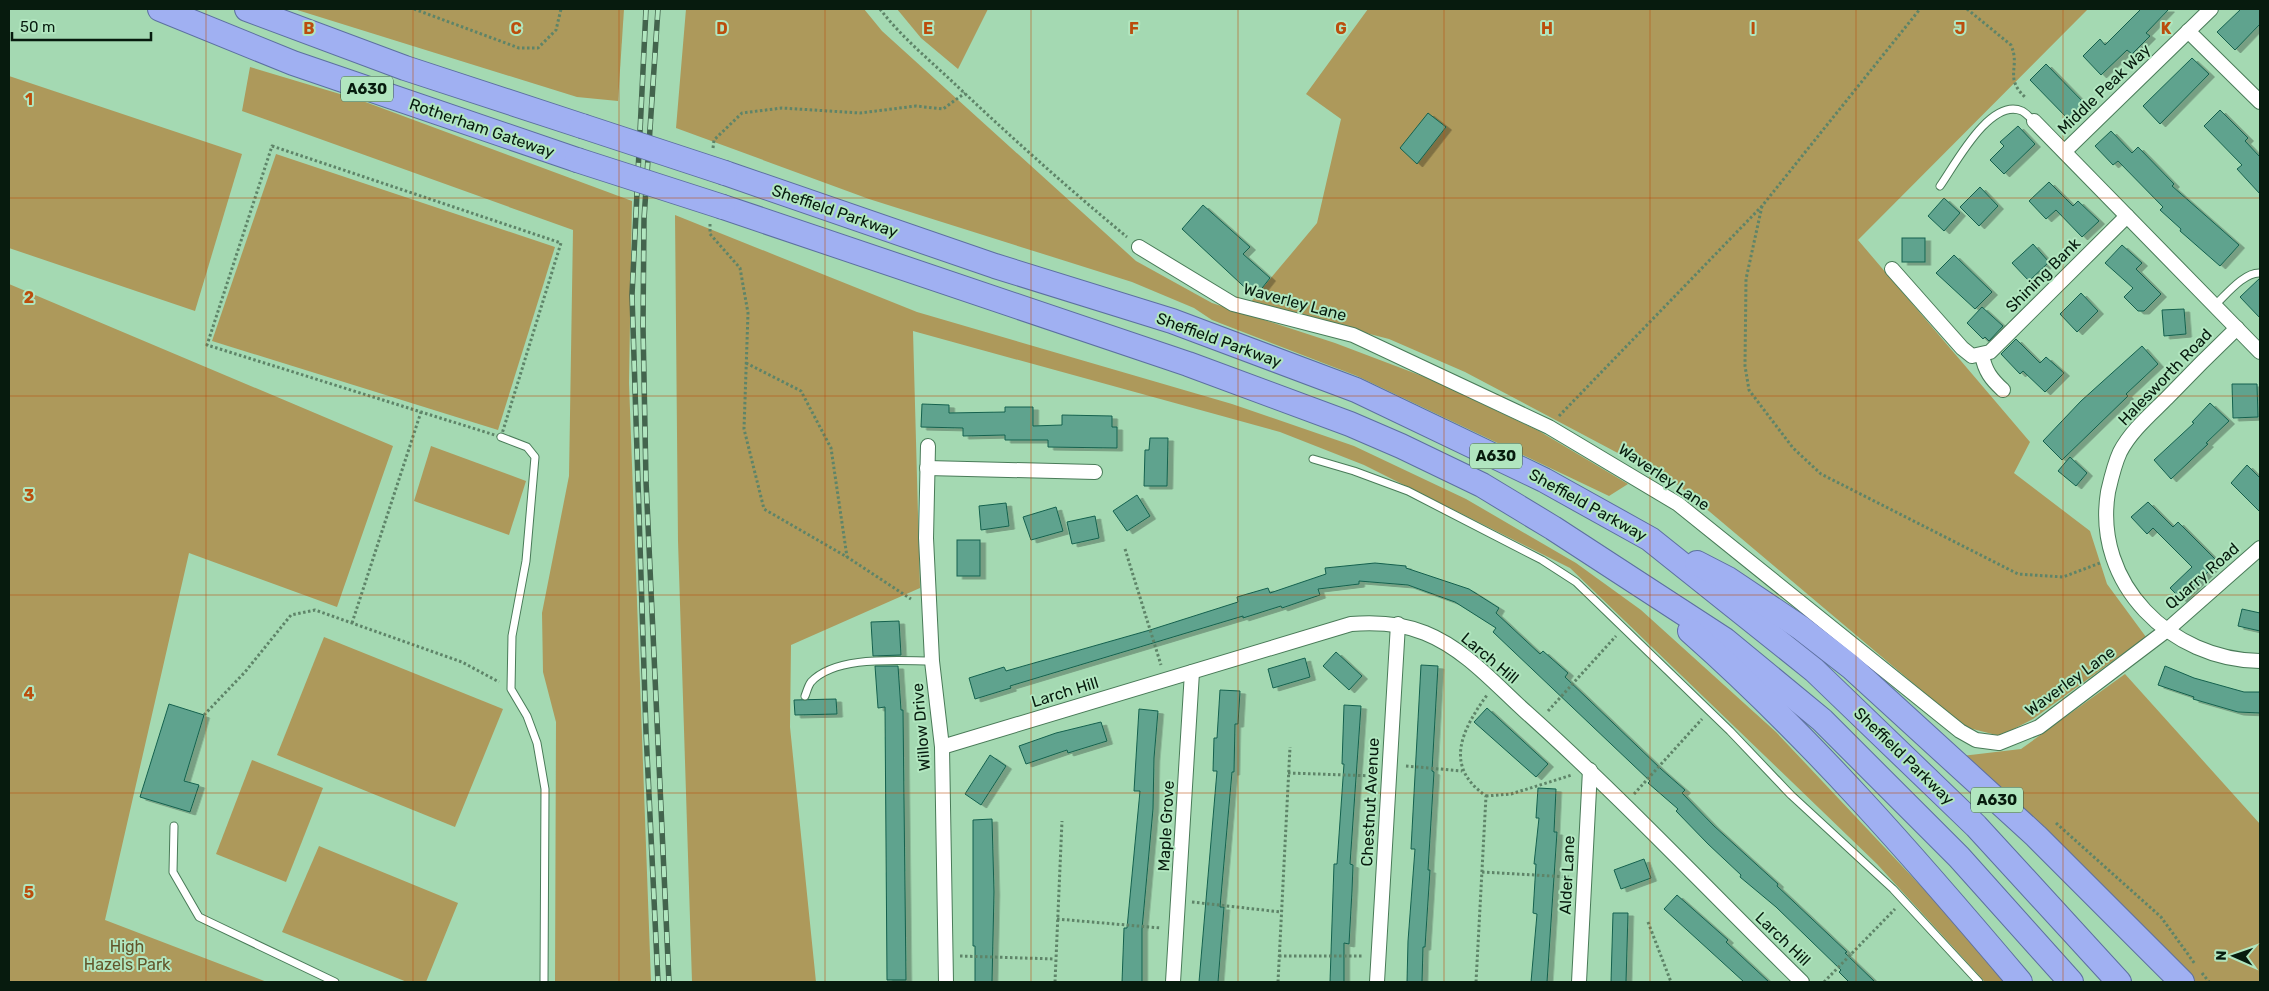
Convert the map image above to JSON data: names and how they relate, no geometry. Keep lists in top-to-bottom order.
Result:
{
  "streets": {
    "highway": ["A630", "Rotherham Gateway", "Sheffield Parkway"],
    "street": [
      "Middle Peak Way",
      "Shining Bank",
      "Waverley Lane",
      "Halesworth Road",
      "Quarry Road",
      "Larch Hill",
      "Willow Drive",
      "Chestnut Avenue",
      "Maple Grove",
      "Alder Lane"
    ]
  },
  "crossings": [
    ["A630", "Sheffield Parkway"],
    ["Rotherham Gateway", "Sheffield Parkway"],
    ["Waverley Lane", "Halesworth Road"],
    ["Waverley Lane", "Quarry Road"],
    ["Halesworth Road", "Quarry Road"],
    ["Larch Hill", "Willow Drive"],
    ["Larch Hill", "Chestnut Avenue"],
    ["Larch Hill", "Maple Grove"],
    ["Larch Hill", "Alder Lane"]
  ],
  "parks": ["High Hazels Park"],
  "scale_bar": "50 m",
  "north": "left",
  "grid": {
    "columns": [
      "B",
      "C",
      "D",
      "E",
      "F",
      "G",
      "H",
      "I",
      "J",
      "K"
    ],
    "rows": [
      "1",
      "2",
      "3",
      "4",
      "5"
    ]
  }
}
